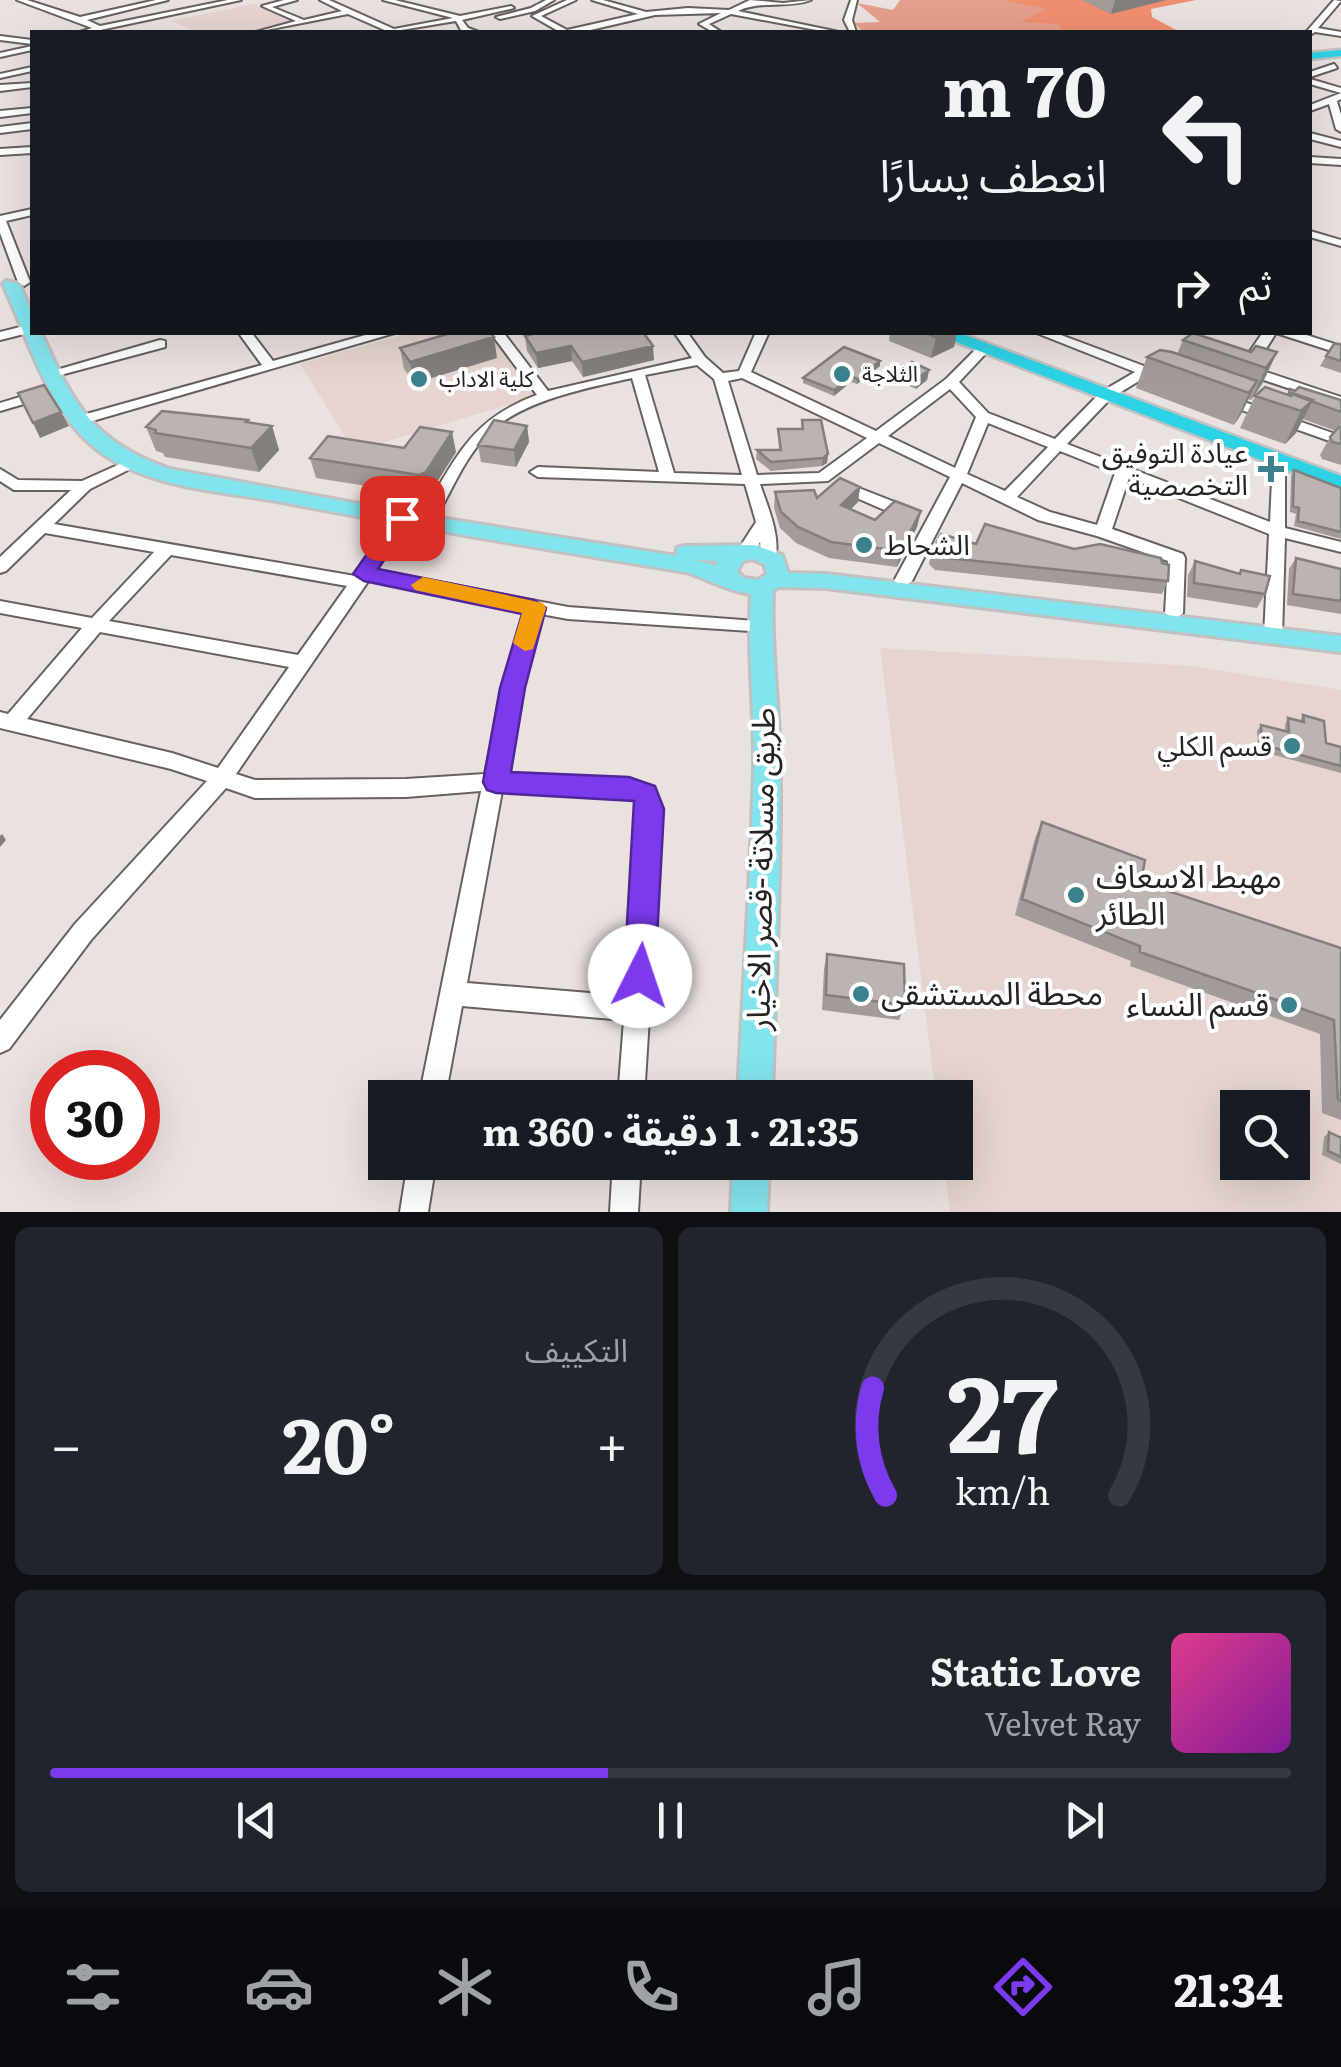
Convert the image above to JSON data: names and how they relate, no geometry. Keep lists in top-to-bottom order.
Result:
{
  "streets": {
    "main road": ["طريق مسلاتة -قصر الاخيار"]
  },
  "places": {
    "other": [
      "الثلاجة",
      "كلية الاداب",
      "الشحاط",
      "قسم الكلي",
      "مهبط الاسعاف الطائر",
      "محطة المستشقى",
      "قسم النساء"
    ],
    "health": ["عيادة التوفيق التخصصية"]
  },
  "page": {
    "turn": ["70 m", "انعطف يسارًا"],
    "then": "ثم",
    "limit": "30",
    "trip": "21:35 · 1 دقيقة · 360 m",
    "tile": "التكييف",
    "heat": ["−", "20°", "+"],
    "song": ["Static Love", "Velvet Ray"],
    "tabs": "21:34",
    "gauge": ["27", "km/h"]
  }
}
